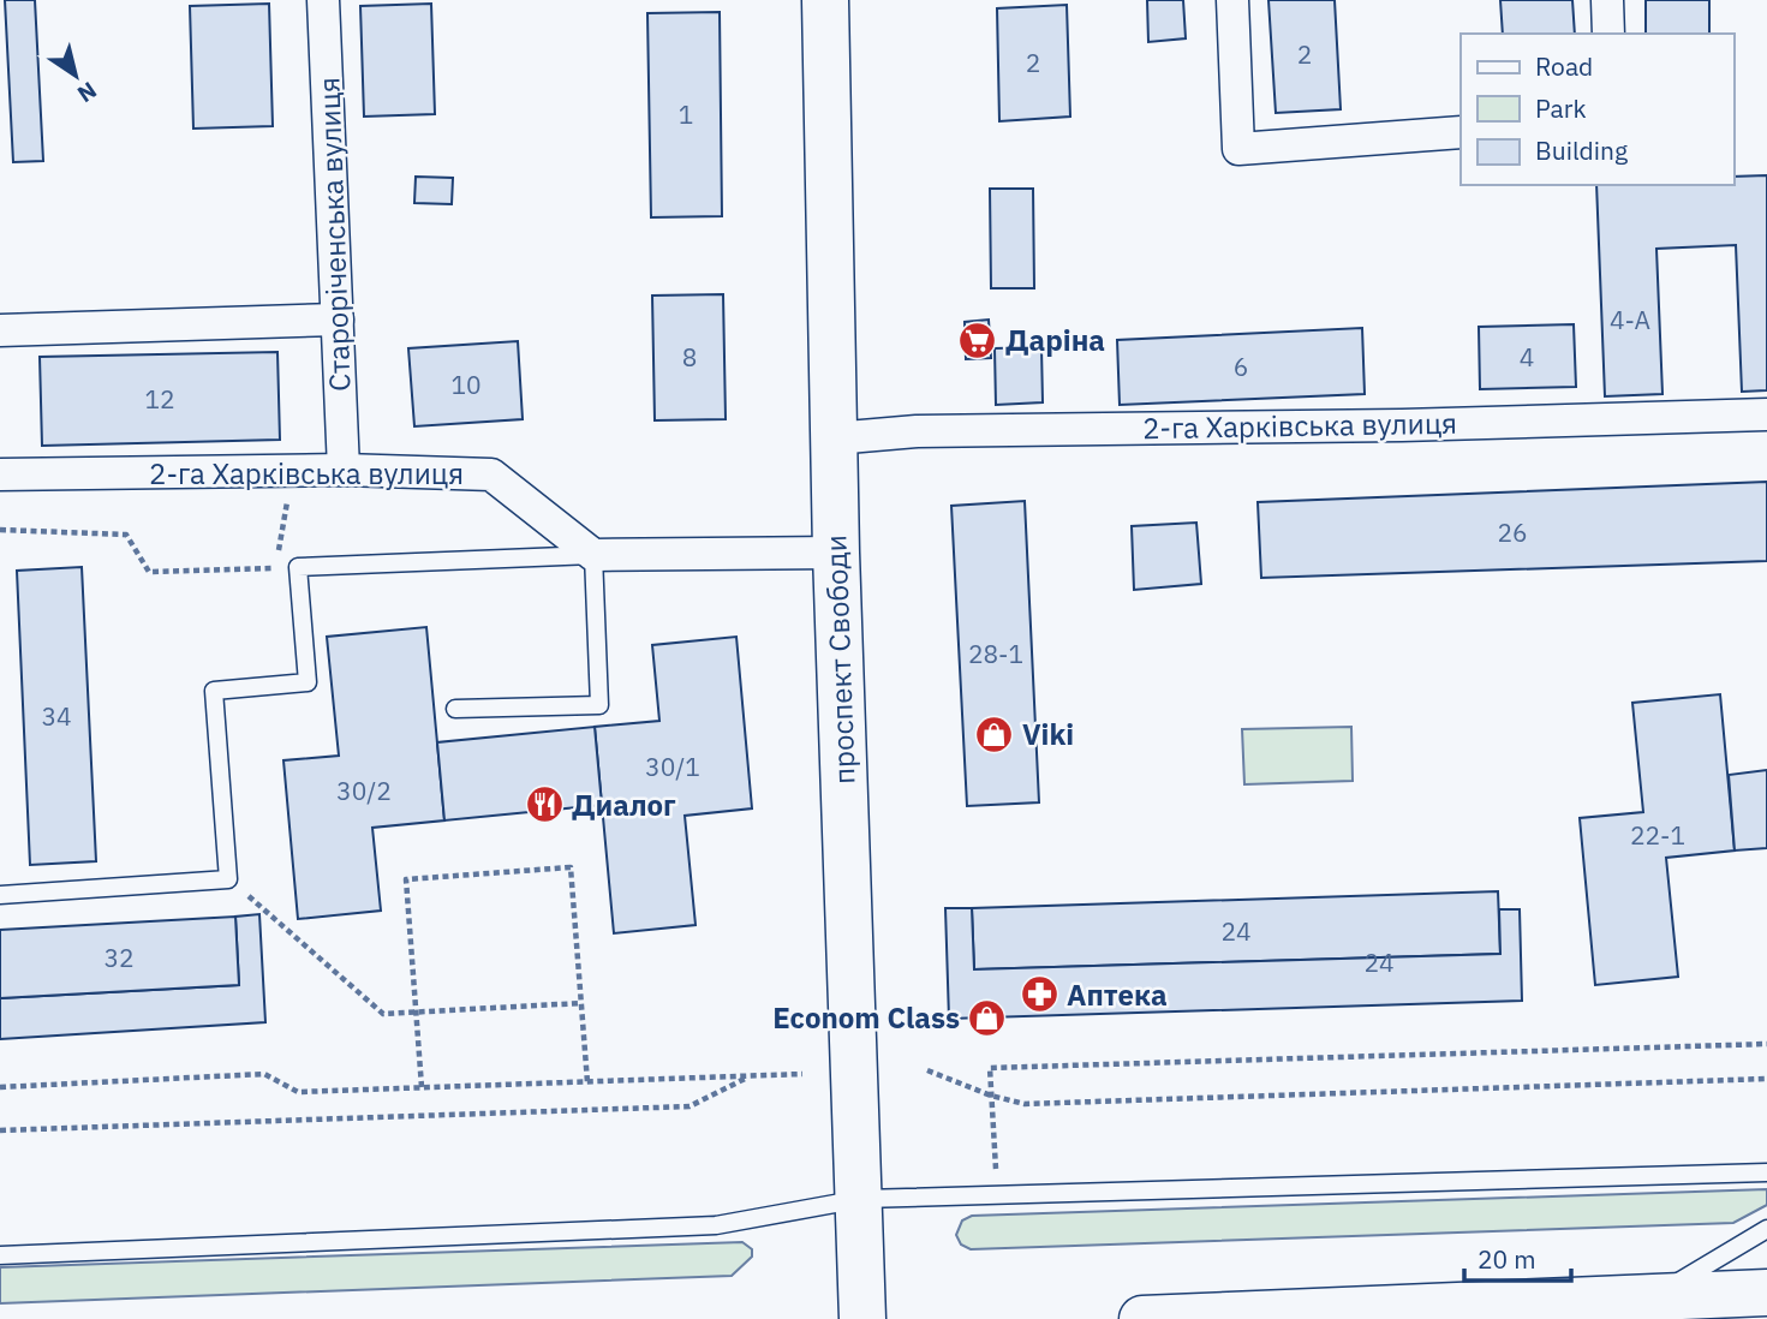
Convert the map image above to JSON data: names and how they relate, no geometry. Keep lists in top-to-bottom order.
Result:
{
  "streets": {
    "main road": ["проспект Свободи"],
    "street": ["Староріченська вулиця", "2-га Харківська вулиця"]
  },
  "crossings": [
    ["Староріченська вулиця", "2-га Харківська вулиця"],
    ["2-га Харківська вулиця", "проспект Свободи"]
  ],
  "places": {
    "supermarket": ["Даріна"],
    "shop": ["Viki", "Econom Class"],
    "restaurant": ["Диалог"],
    "pharmacy": ["Аптека"]
  },
  "house_numbers": [
    "2",
    "2",
    "1",
    "4-А",
    "8",
    "4",
    "6",
    "10",
    "12",
    "26",
    "28-1",
    "34",
    "30/1",
    "30/2",
    "22-1",
    "24",
    "32",
    "24"
  ],
  "legend": ["Road", "Park", "Building"],
  "scale_bar": "20 m",
  "north": "bottom right"
}
